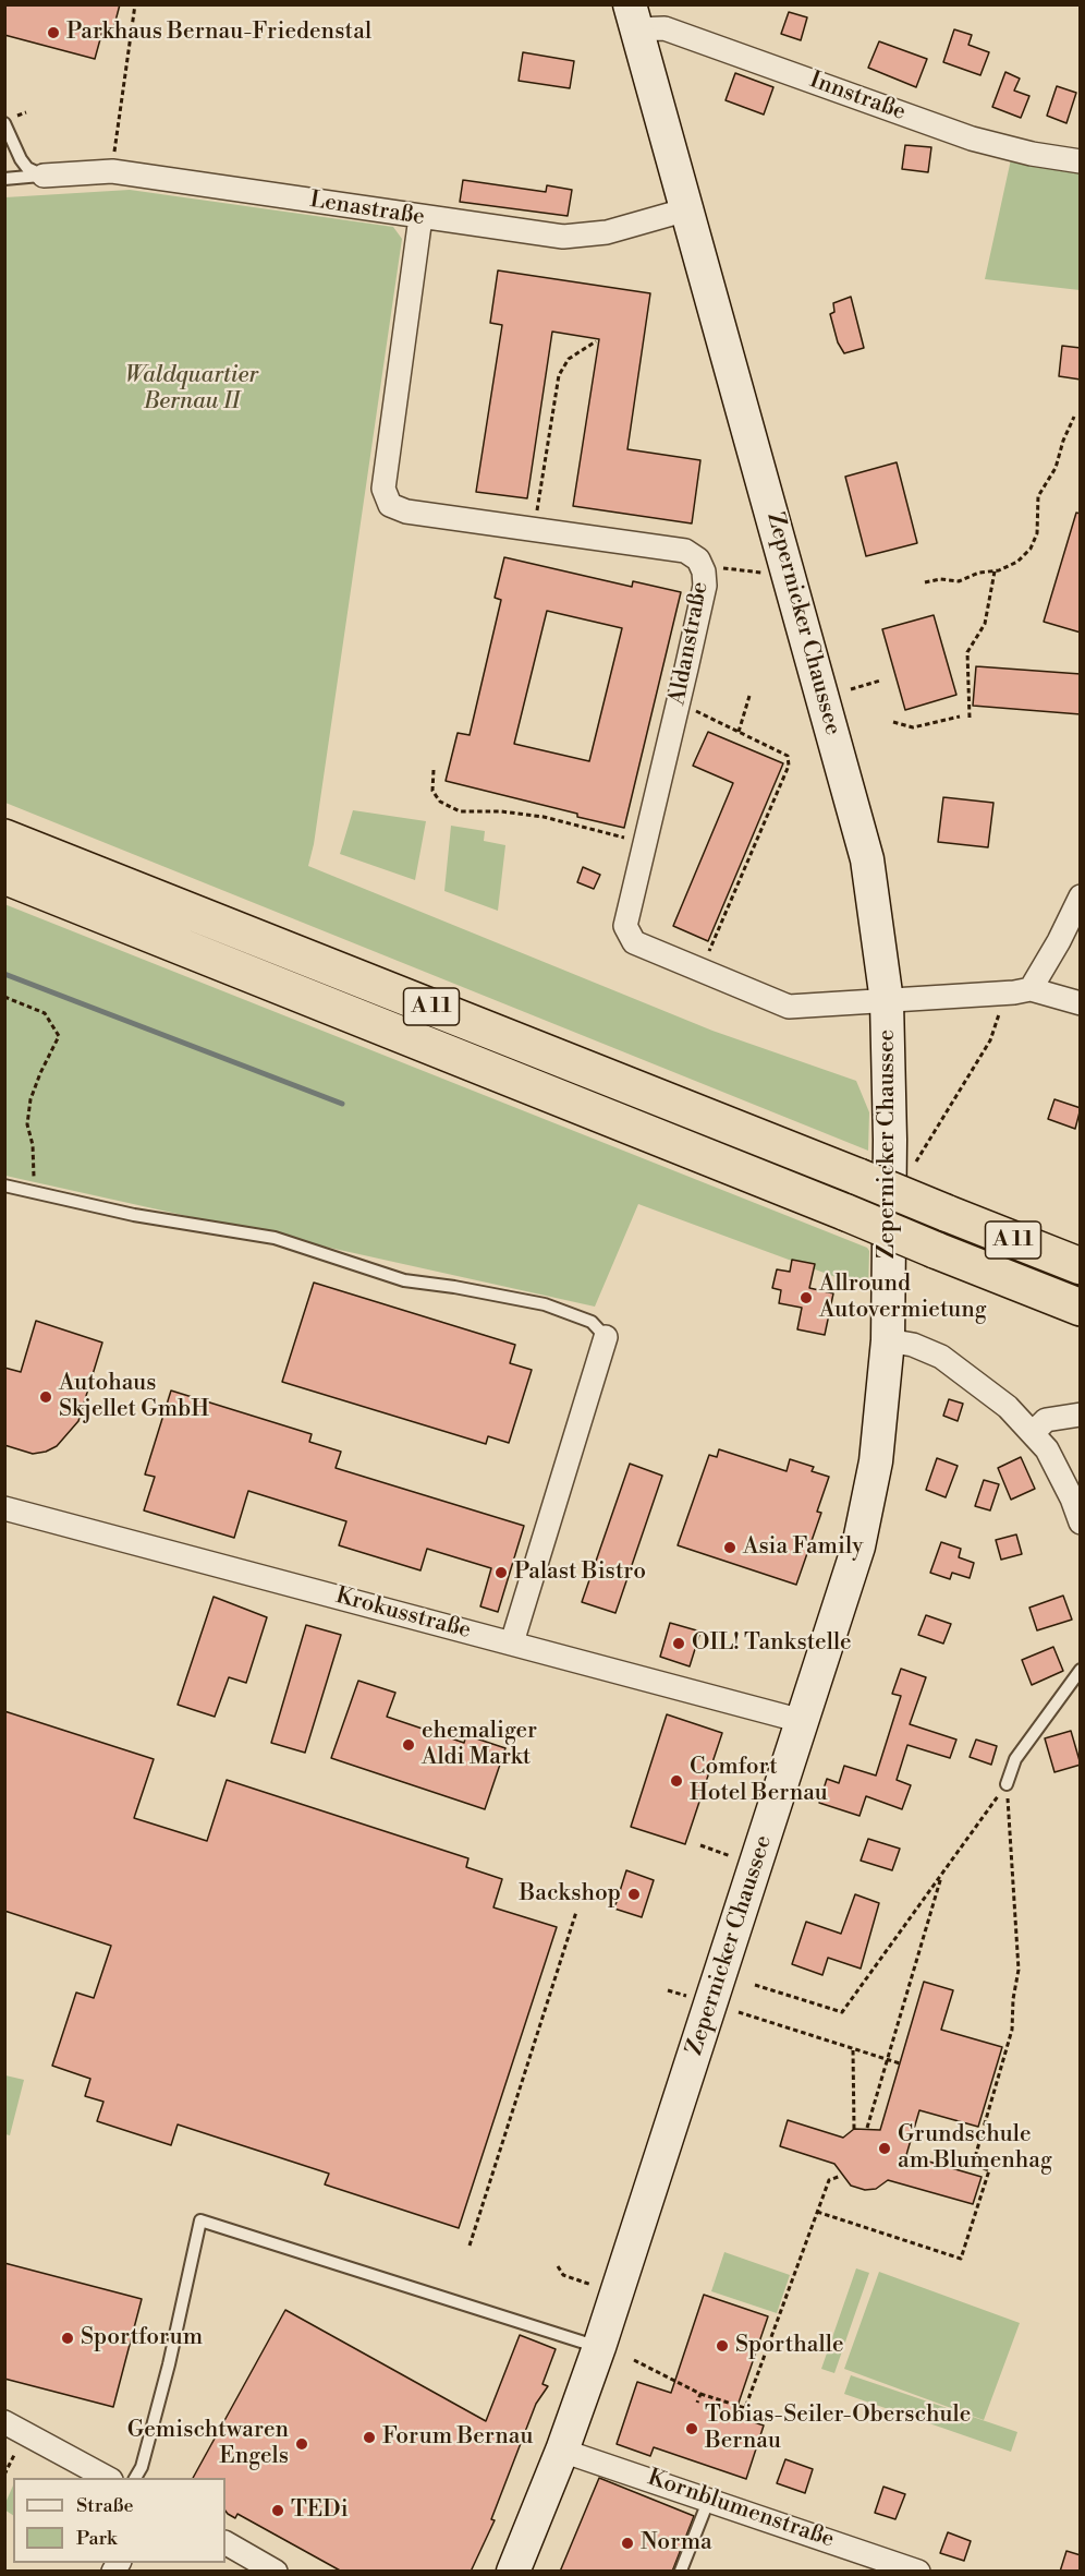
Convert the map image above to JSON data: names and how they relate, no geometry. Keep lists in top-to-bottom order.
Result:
{
  "streets": {
    "highway": ["A 11"],
    "main road": ["Zepernicker Chaussee"],
    "street": [
      "Innstraße",
      "Lenastraße",
      "Aldanstraße",
      "Krokusstraße",
      "Kornblumenstraße"
    ]
  },
  "crossings": [
    ["Innstraße", "Zepernicker Chaussee"],
    ["Lenastraße", "Zepernicker Chaussee"],
    ["Lenastraße", "Aldanstraße"],
    ["Zepernicker Chaussee", "Aldanstraße"],
    ["Zepernicker Chaussee", "Krokusstraße"],
    ["Zepernicker Chaussee", "Kornblumenstraße"]
  ],
  "parks": ["Waldquartier Bernau II"],
  "places": [
    "Parkhaus Bernau-Friedenstal",
    "Allround Autovermietung",
    "Autohaus Skjellet GmbH",
    "Asia Family",
    "Palast Bistro",
    "OIL! Tankstelle",
    "ehemaliger Aldi Markt",
    "Comfort Hotel Bernau",
    "Backshop",
    "Grundschule am Blumenhag",
    "Sportforum",
    "Sporthalle",
    "Tobias-Seiler-Oberschule Bernau",
    "Forum Bernau",
    "Gemischtwaren Engels",
    "TEDi",
    "Norma"
  ],
  "legend": ["Straße", "Park"]
}
